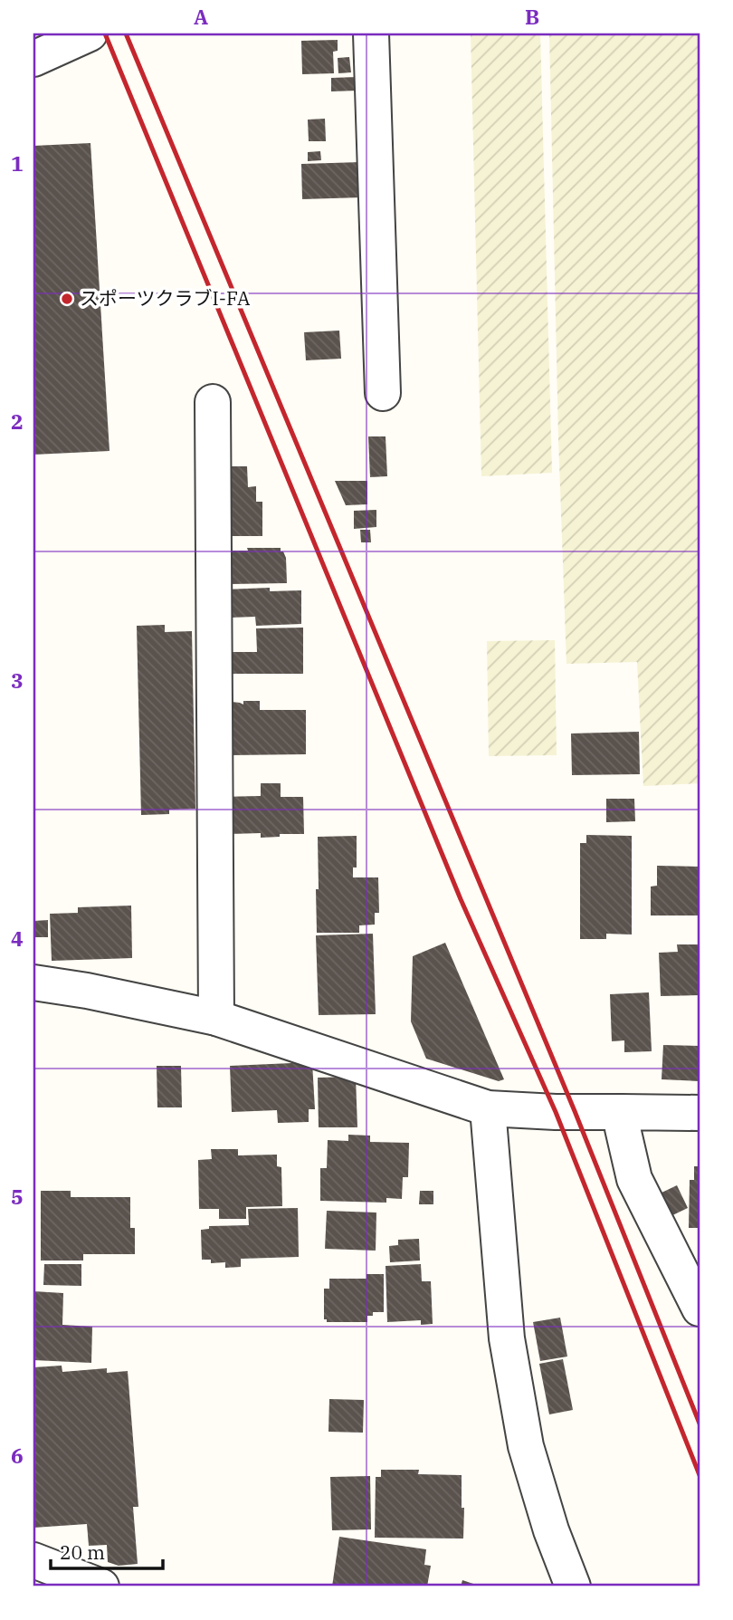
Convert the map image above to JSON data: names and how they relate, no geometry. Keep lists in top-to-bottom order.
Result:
{
  "places": ["スポーツクラブI-FA"],
  "scale_bar": "20 m",
  "grid": {
    "columns": ["A", "B"],
    "rows": [
      "1",
      "2",
      "3",
      "4",
      "5",
      "6"
    ]
  }
}
